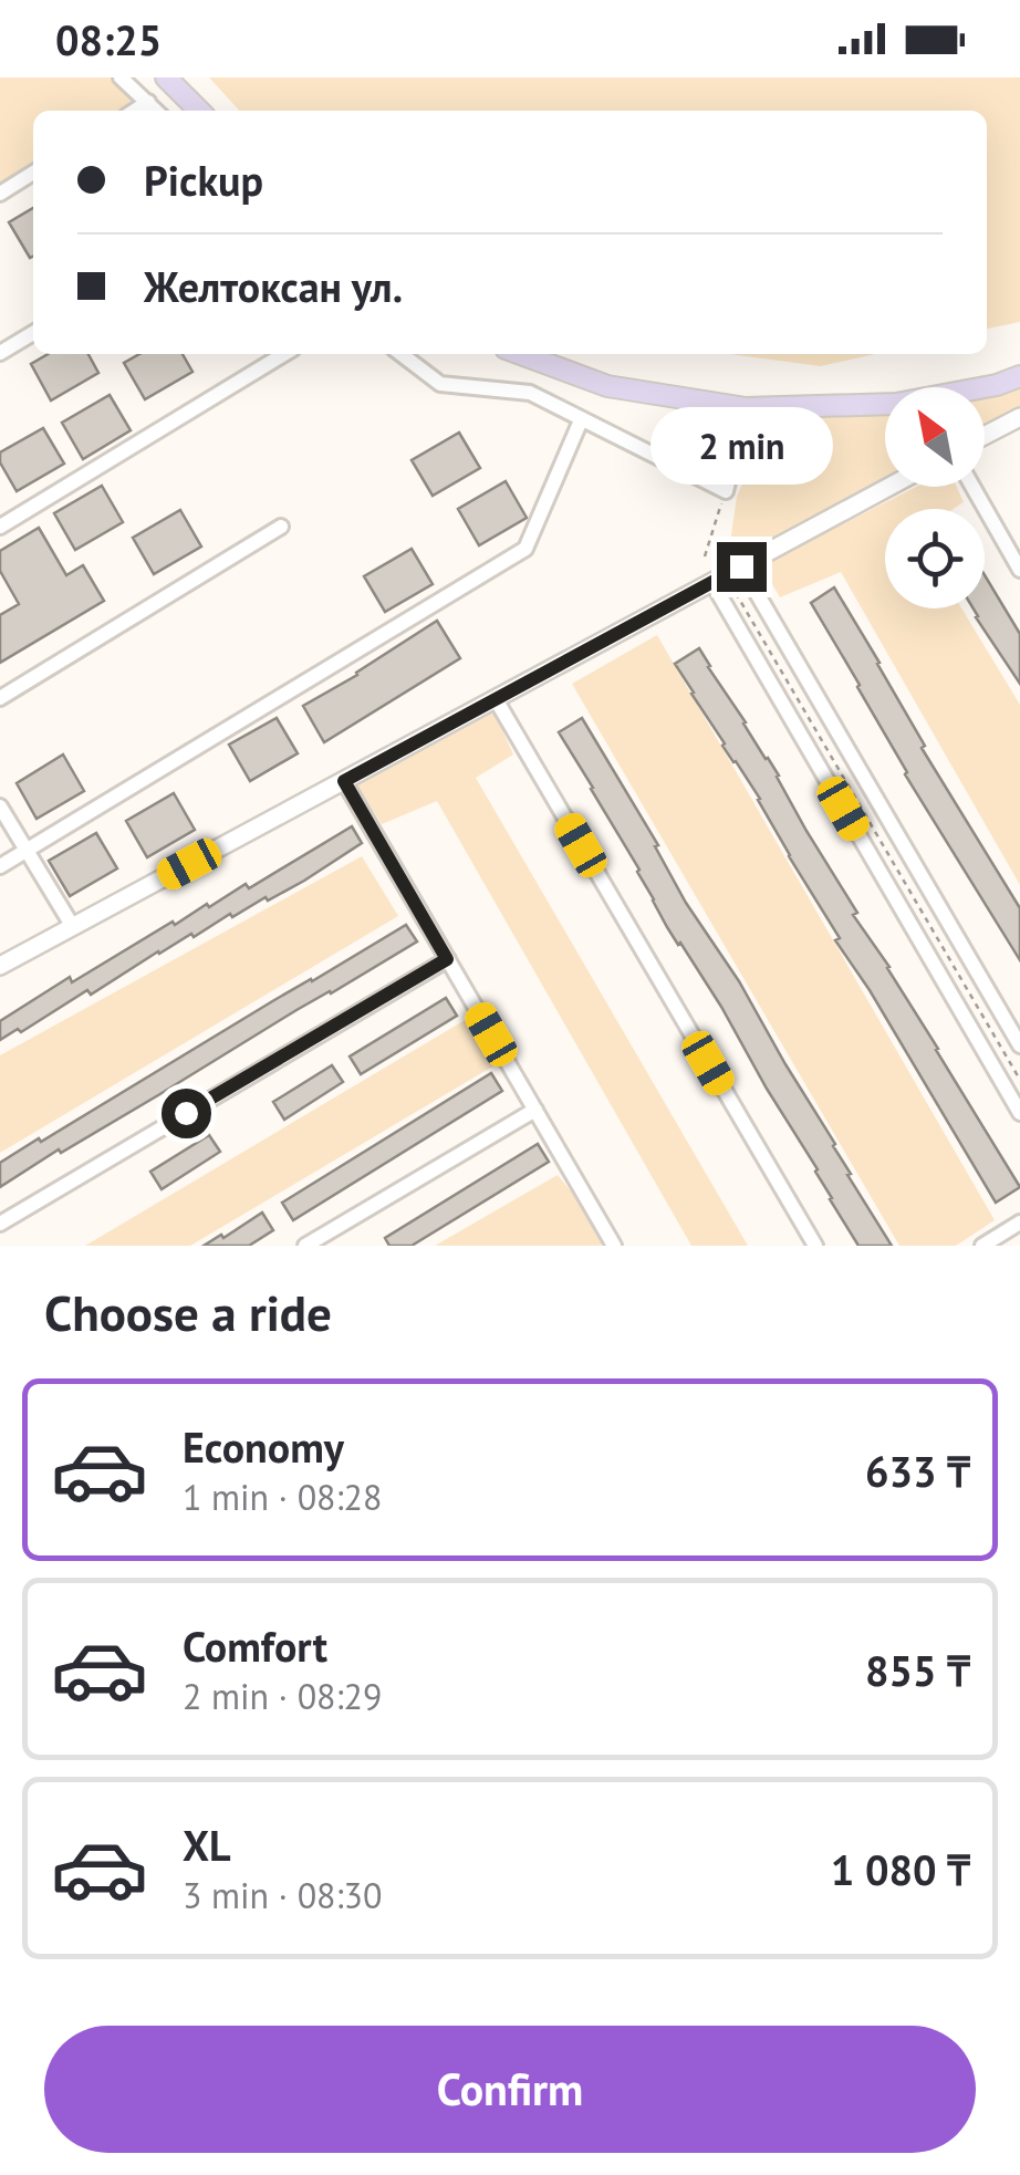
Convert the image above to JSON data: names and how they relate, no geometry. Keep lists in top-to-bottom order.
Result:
{
  "north": "top left",
  "page": {
    "status": "08:25",
    "banner": ["Pickup", "Желтоксан ул."],
    "bubble": "2 min",
    "heading": "Choose a ride",
    "list": [
      {
        "name": "Economy",
        "note": "1 min · 08:28",
        "value": "633 ₸"
      },
      {
        "name": "Comfort",
        "note": "2 min · 08:29",
        "value": "855 ₸"
      },
      {
        "name": "XL",
        "note": "3 min · 08:30",
        "value": "1 080 ₸"
      }
    ],
    "buttons": "Confirm"
  }
}
